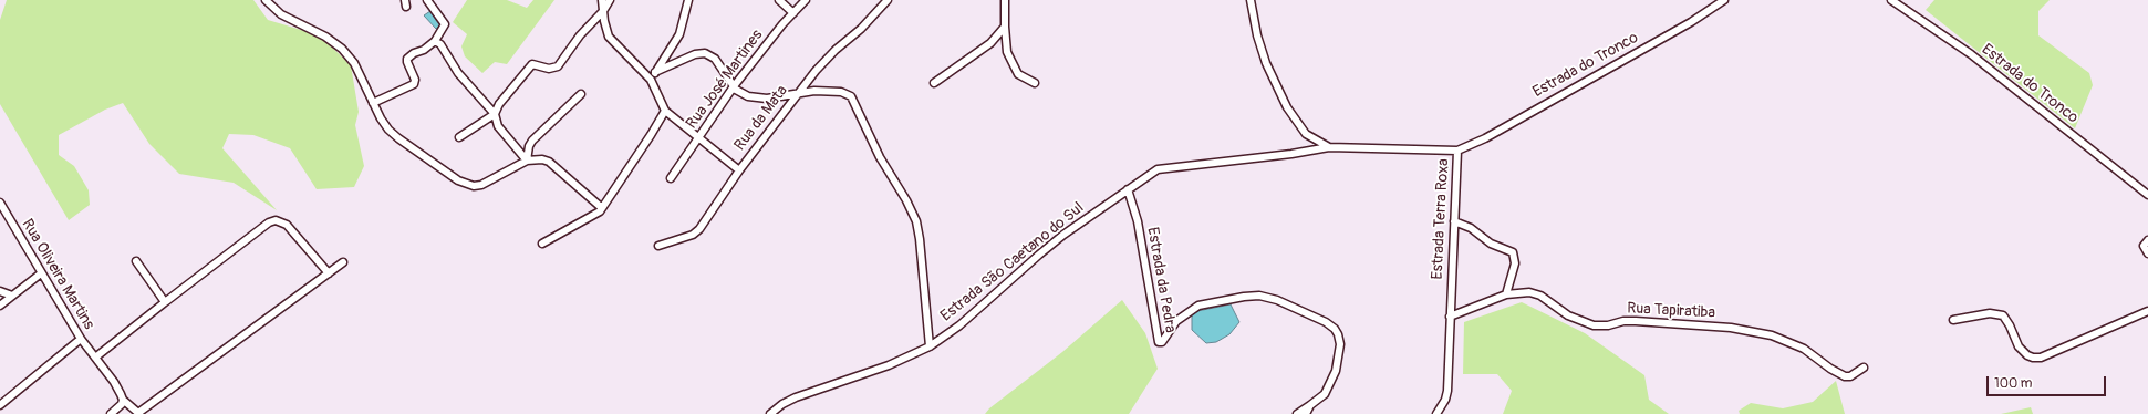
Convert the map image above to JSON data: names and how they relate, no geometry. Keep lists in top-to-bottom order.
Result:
{
  "streets": {
    "street": [
      "Estrada do Tronco",
      "Rua José Martines",
      "Rua da Mata",
      "Estrada Terra Roxa",
      "Estrada São Caetano do Sul",
      "Rua Oliveira Martins",
      "Estrada da Pedra",
      "Rua Tapiratiba"
    ]
  },
  "crossings": [
    ["Estrada do Tronco", "Estrada Terra Roxa"],
    ["Estrada Terra Roxa", "Estrada São Caetano do Sul"],
    ["Estrada Terra Roxa", "Rua Tapiratiba"],
    ["Estrada São Caetano do Sul", "Estrada da Pedra"]
  ],
  "scale_bar": "100 m"
}
